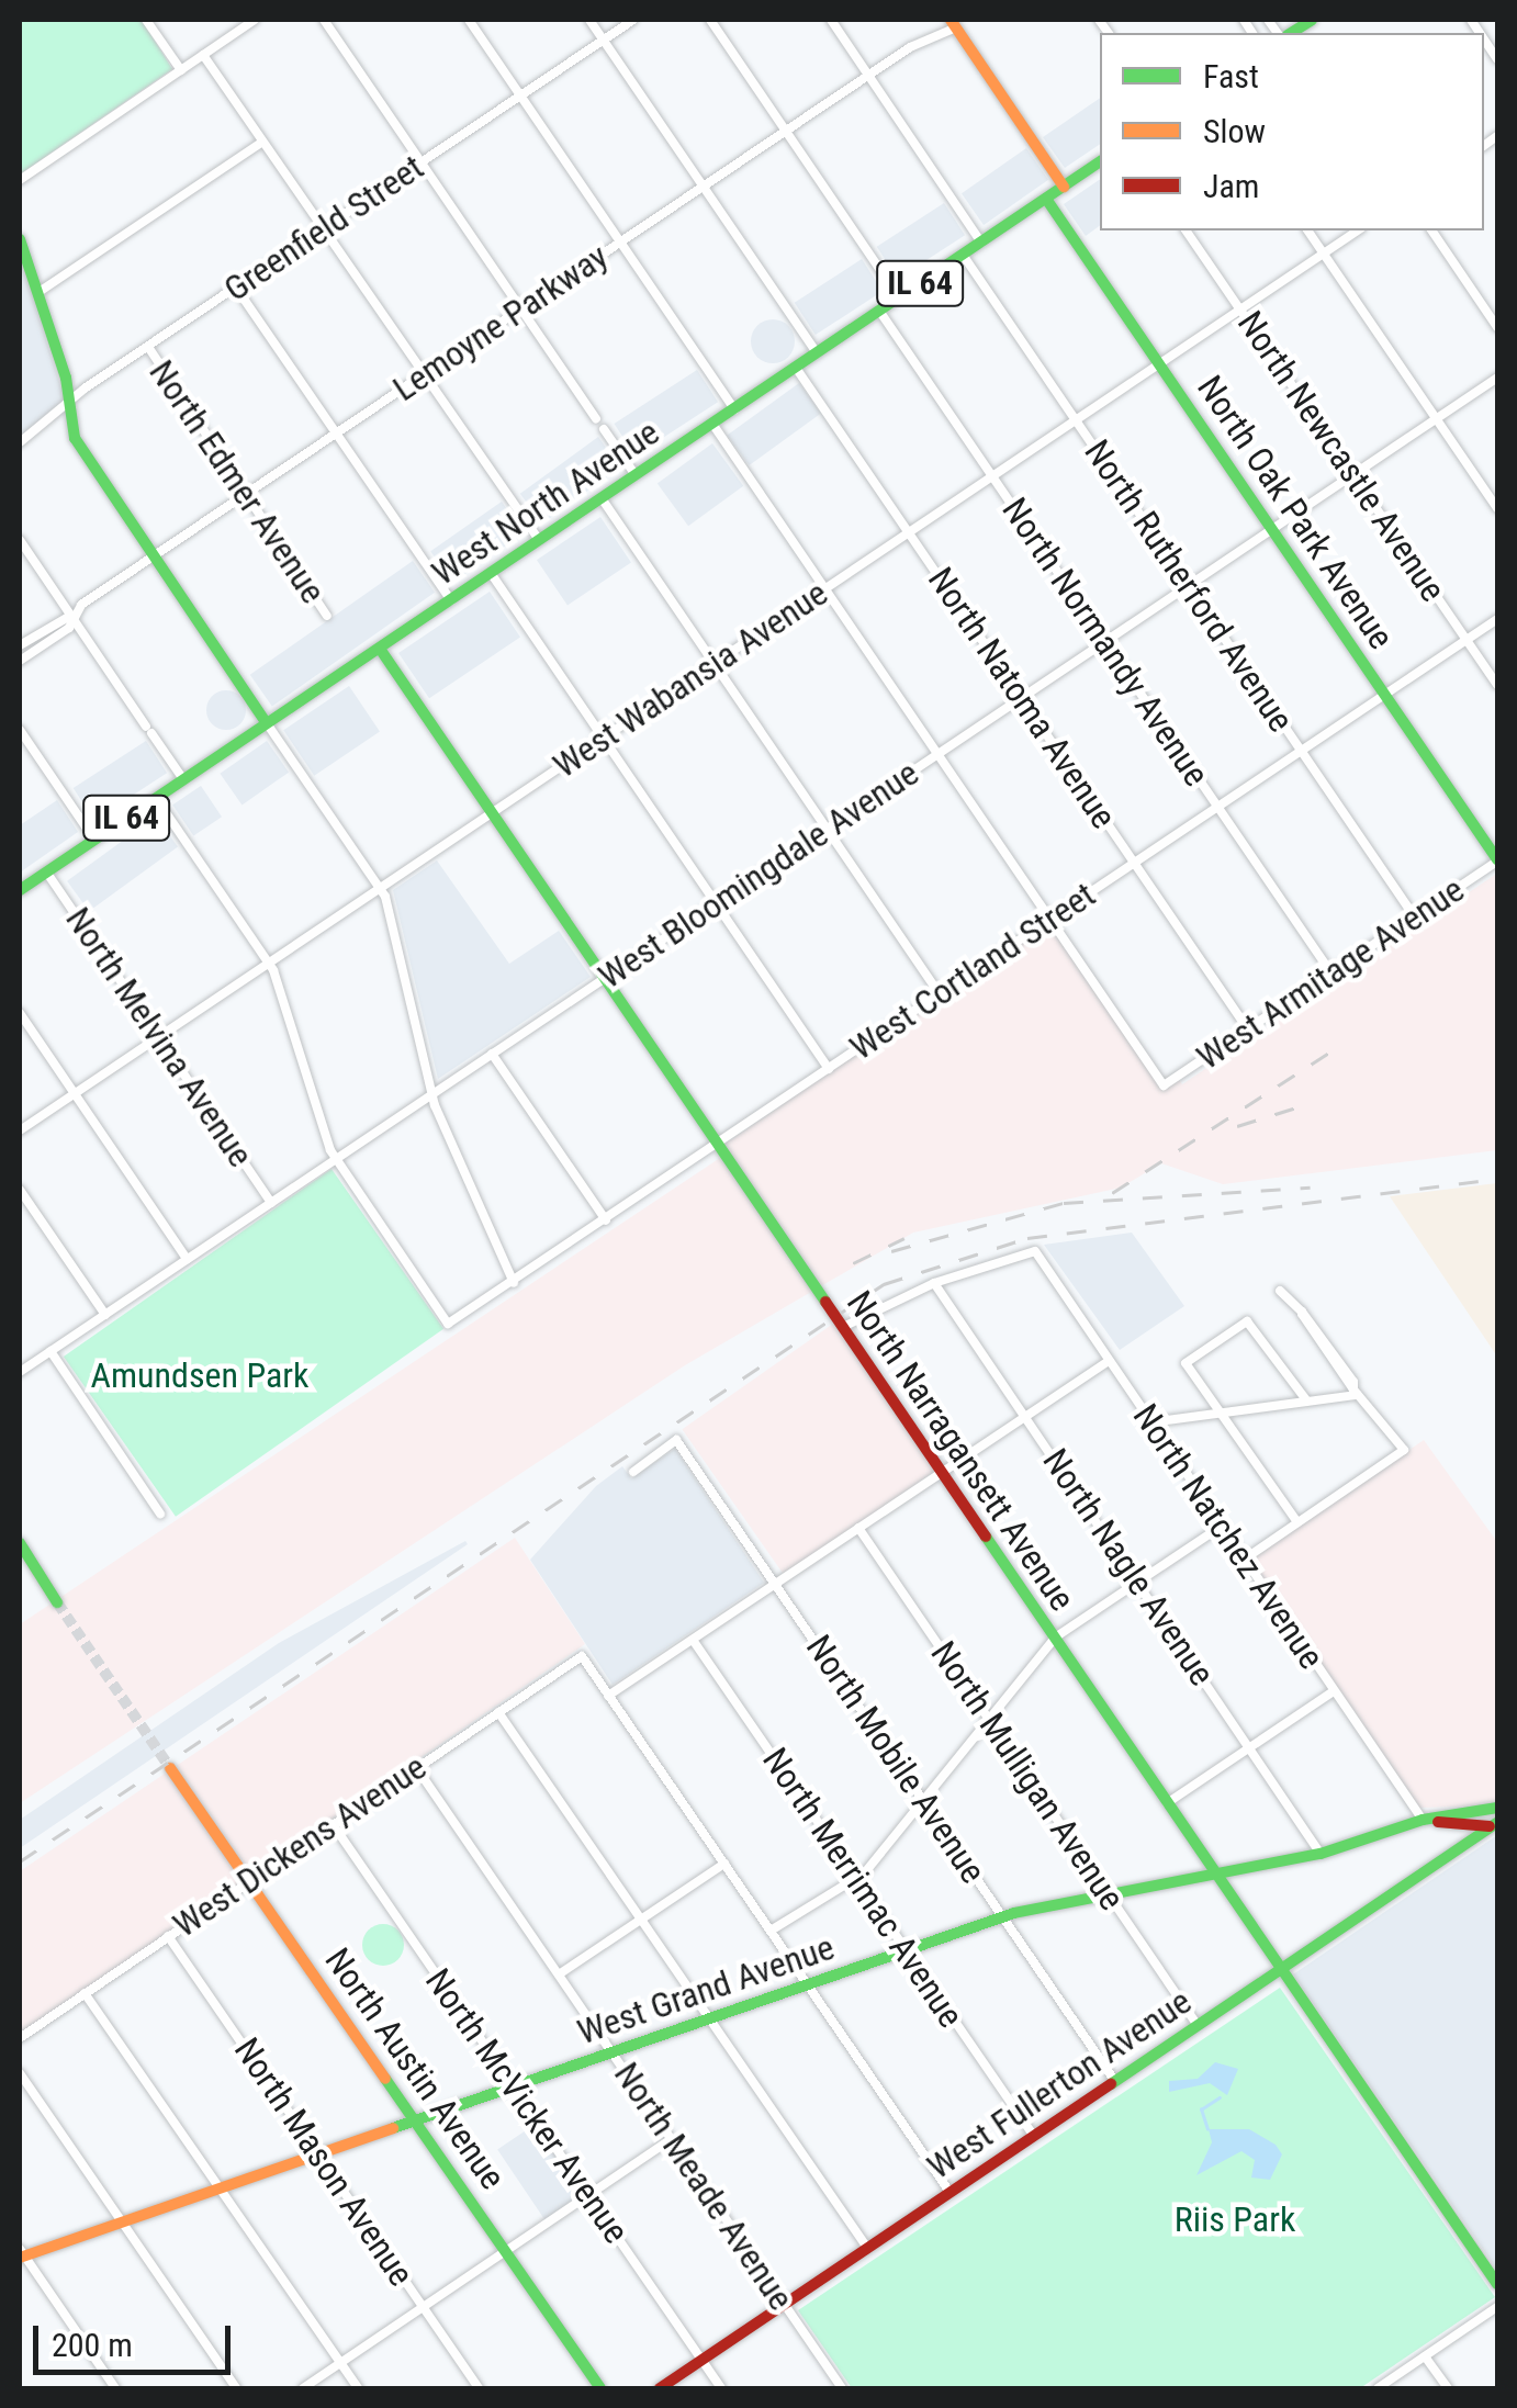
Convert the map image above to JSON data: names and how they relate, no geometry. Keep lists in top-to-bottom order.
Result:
{
  "streets": {
    "street": [
      "Greenfield Street",
      "IL 64",
      "Lemoyne Parkway",
      "North Newcastle Avenue",
      "North Edmer Avenue",
      "West North Avenue",
      "North Oak Park Avenue",
      "North Rutherford Avenue",
      "North Normandy Avenue",
      "West Wabansia Avenue",
      "North Natoma Avenue",
      "West Bloomingdale Avenue",
      "West Cortland Street",
      "West Armitage Avenue",
      "North Melvina Avenue",
      "North Narragansett Avenue",
      "North Natchez Avenue",
      "North Nagle Avenue",
      "North Mobile Avenue",
      "North Mulligan Avenue",
      "West Dickens Avenue",
      "North Merrimac Avenue",
      "West Grand Avenue",
      "North Austin Avenue",
      "West Fullerton Avenue",
      "North McVicker Avenue",
      "North Mason Avenue",
      "North Meade Avenue"
    ]
  },
  "crossings": [
    ["Greenfield Street", "North Edmer Avenue"],
    ["Lemoyne Parkway", "North Edmer Avenue"],
    ["North Newcastle Avenue", "West Wabansia Avenue"],
    ["North Newcastle Avenue", "West Bloomingdale Avenue"],
    ["North Newcastle Avenue", "West Cortland Street"],
    ["West North Avenue", "North Oak Park Avenue"],
    ["West North Avenue", "North Rutherford Avenue"],
    ["West North Avenue", "North Normandy Avenue"],
    ["West North Avenue", "North Natoma Avenue"],
    ["West North Avenue", "North Melvina Avenue"],
    ["West North Avenue", "North Narragansett Avenue"],
    ["North Oak Park Avenue", "West Wabansia Avenue"],
    ["North Oak Park Avenue", "West Bloomingdale Avenue"],
    ["North Oak Park Avenue", "West Cortland Street"],
    ["North Oak Park Avenue", "West Armitage Avenue"],
    ["North Rutherford Avenue", "West Wabansia Avenue"],
    ["North Rutherford Avenue", "West Bloomingdale Avenue"],
    ["North Rutherford Avenue", "West Cortland Street"],
    ["North Rutherford Avenue", "West Armitage Avenue"],
    ["North Normandy Avenue", "West Wabansia Avenue"],
    ["North Normandy Avenue", "West Bloomingdale Avenue"],
    ["North Normandy Avenue", "West Cortland Street"],
    ["North Normandy Avenue", "West Armitage Avenue"],
    ["West Wabansia Avenue", "North Natoma Avenue"],
    ["West Wabansia Avenue", "North Melvina Avenue"],
    ["West Wabansia Avenue", "North Narragansett Avenue"],
    ["North Natoma Avenue", "West Bloomingdale Avenue"],
    ["North Natoma Avenue", "West Cortland Street"],
    ["North Natoma Avenue", "West Armitage Avenue"],
    ["West Bloomingdale Avenue", "West Cortland Street"],
    ["West Bloomingdale Avenue", "North Melvina Avenue"],
    ["West Bloomingdale Avenue", "North Narragansett Avenue"],
    ["West Cortland Street", "West Armitage Avenue"],
    ["West Cortland Street", "North Narragansett Avenue"],
    ["North Narragansett Avenue", "West Grand Avenue"],
    ["North Narragansett Avenue", "West Fullerton Avenue"],
    ["North Natchez Avenue", "North Nagle Avenue"],
    ["North Natchez Avenue", "West Grand Avenue"],
    ["North Nagle Avenue", "West Grand Avenue"],
    ["North Mobile Avenue", "West Grand Avenue"],
    ["North Mobile Avenue", "West Fullerton Avenue"],
    ["North Mulligan Avenue", "West Grand Avenue"],
    ["North Mulligan Avenue", "West Fullerton Avenue"],
    ["West Dickens Avenue", "North Austin Avenue"],
    ["West Dickens Avenue", "North McVicker Avenue"],
    ["West Dickens Avenue", "North Mason Avenue"],
    ["West Dickens Avenue", "North Meade Avenue"],
    ["North Merrimac Avenue", "West Grand Avenue"],
    ["North Merrimac Avenue", "West Fullerton Avenue"],
    ["West Grand Avenue", "North Austin Avenue"],
    ["West Grand Avenue", "West Fullerton Avenue"],
    ["West Grand Avenue", "North McVicker Avenue"],
    ["West Grand Avenue", "North Mason Avenue"],
    ["West Grand Avenue", "North Meade Avenue"],
    ["West Fullerton Avenue", "North McVicker Avenue"],
    ["West Fullerton Avenue", "North Meade Avenue"]
  ],
  "parks": ["Amundsen Park", "Riis Park"],
  "legend": ["Fast", "Slow", "Jam"],
  "scale_bar": "200 m"
}
